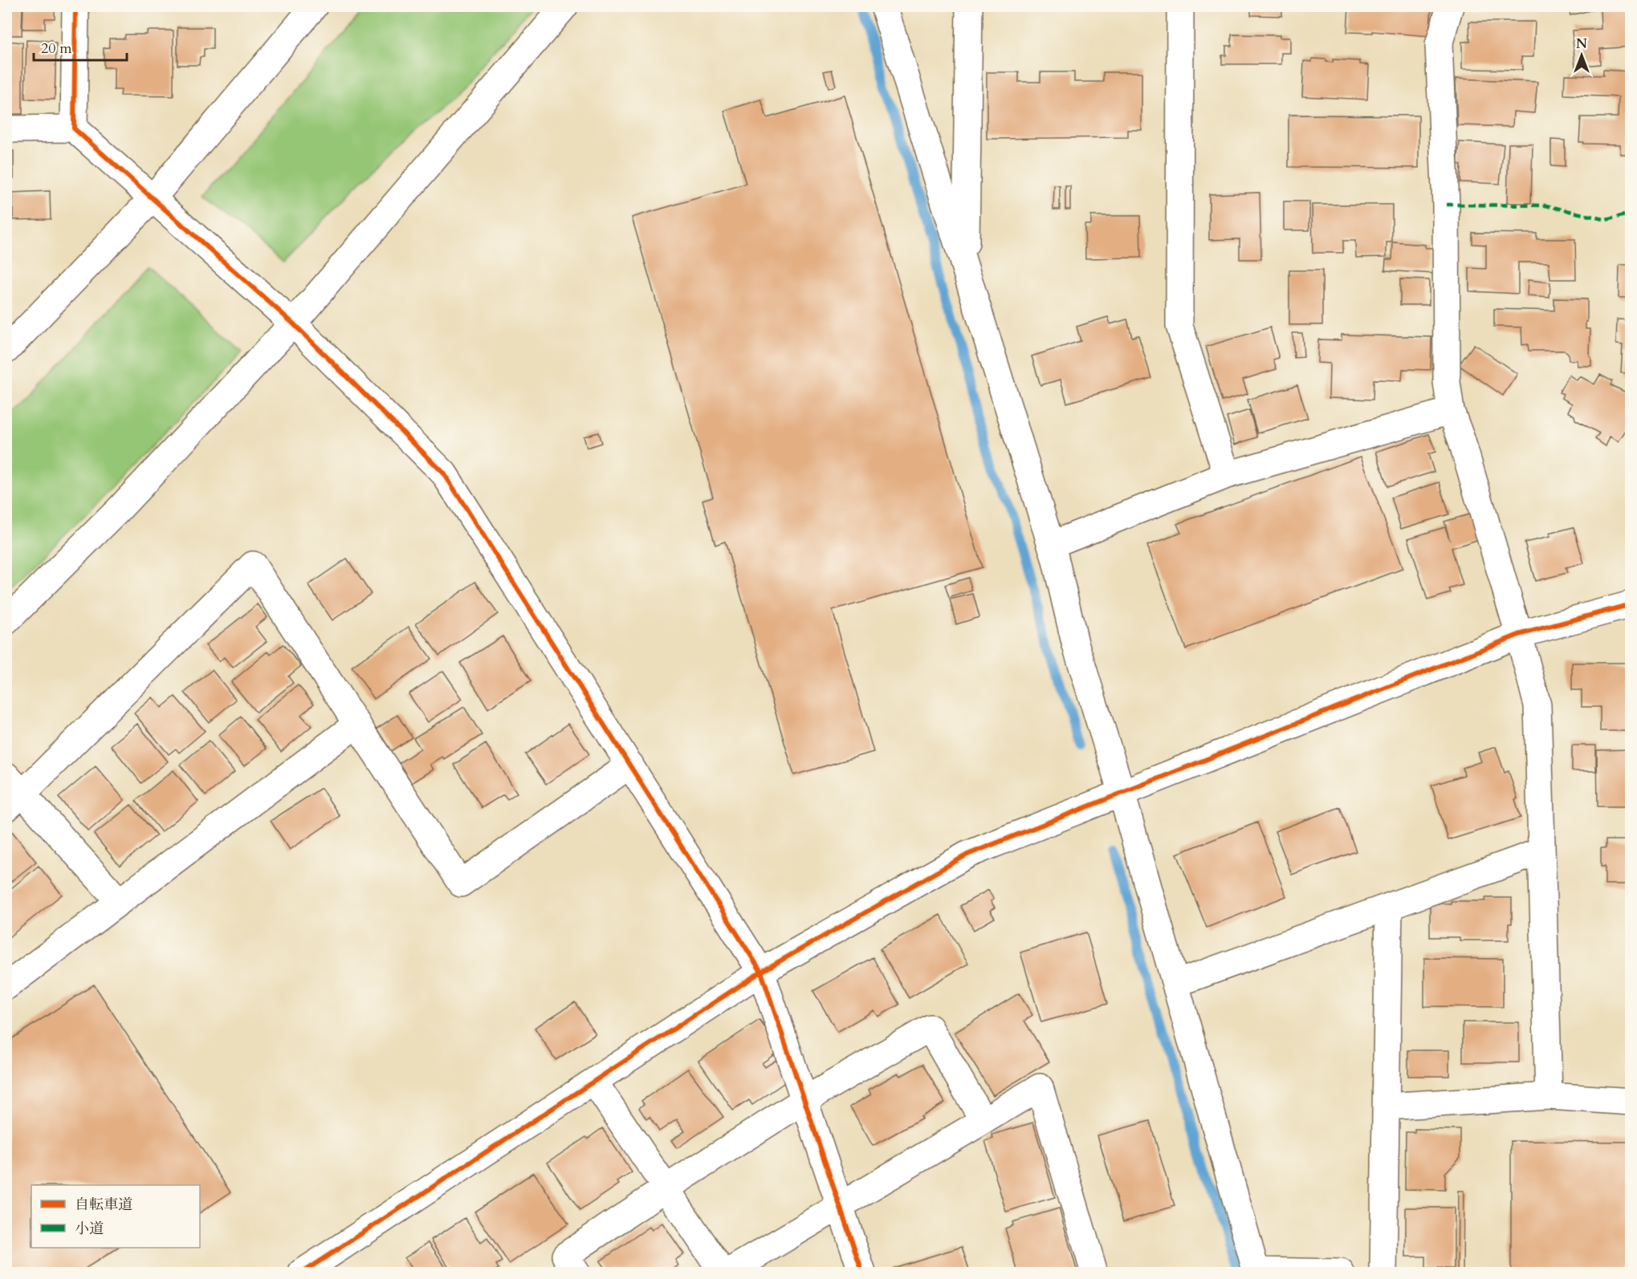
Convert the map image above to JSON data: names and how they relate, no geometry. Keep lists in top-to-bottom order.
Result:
{
  "legend": ["自転車道", "小道"],
  "scale_bar": "20 m",
  "north": "top"
}
